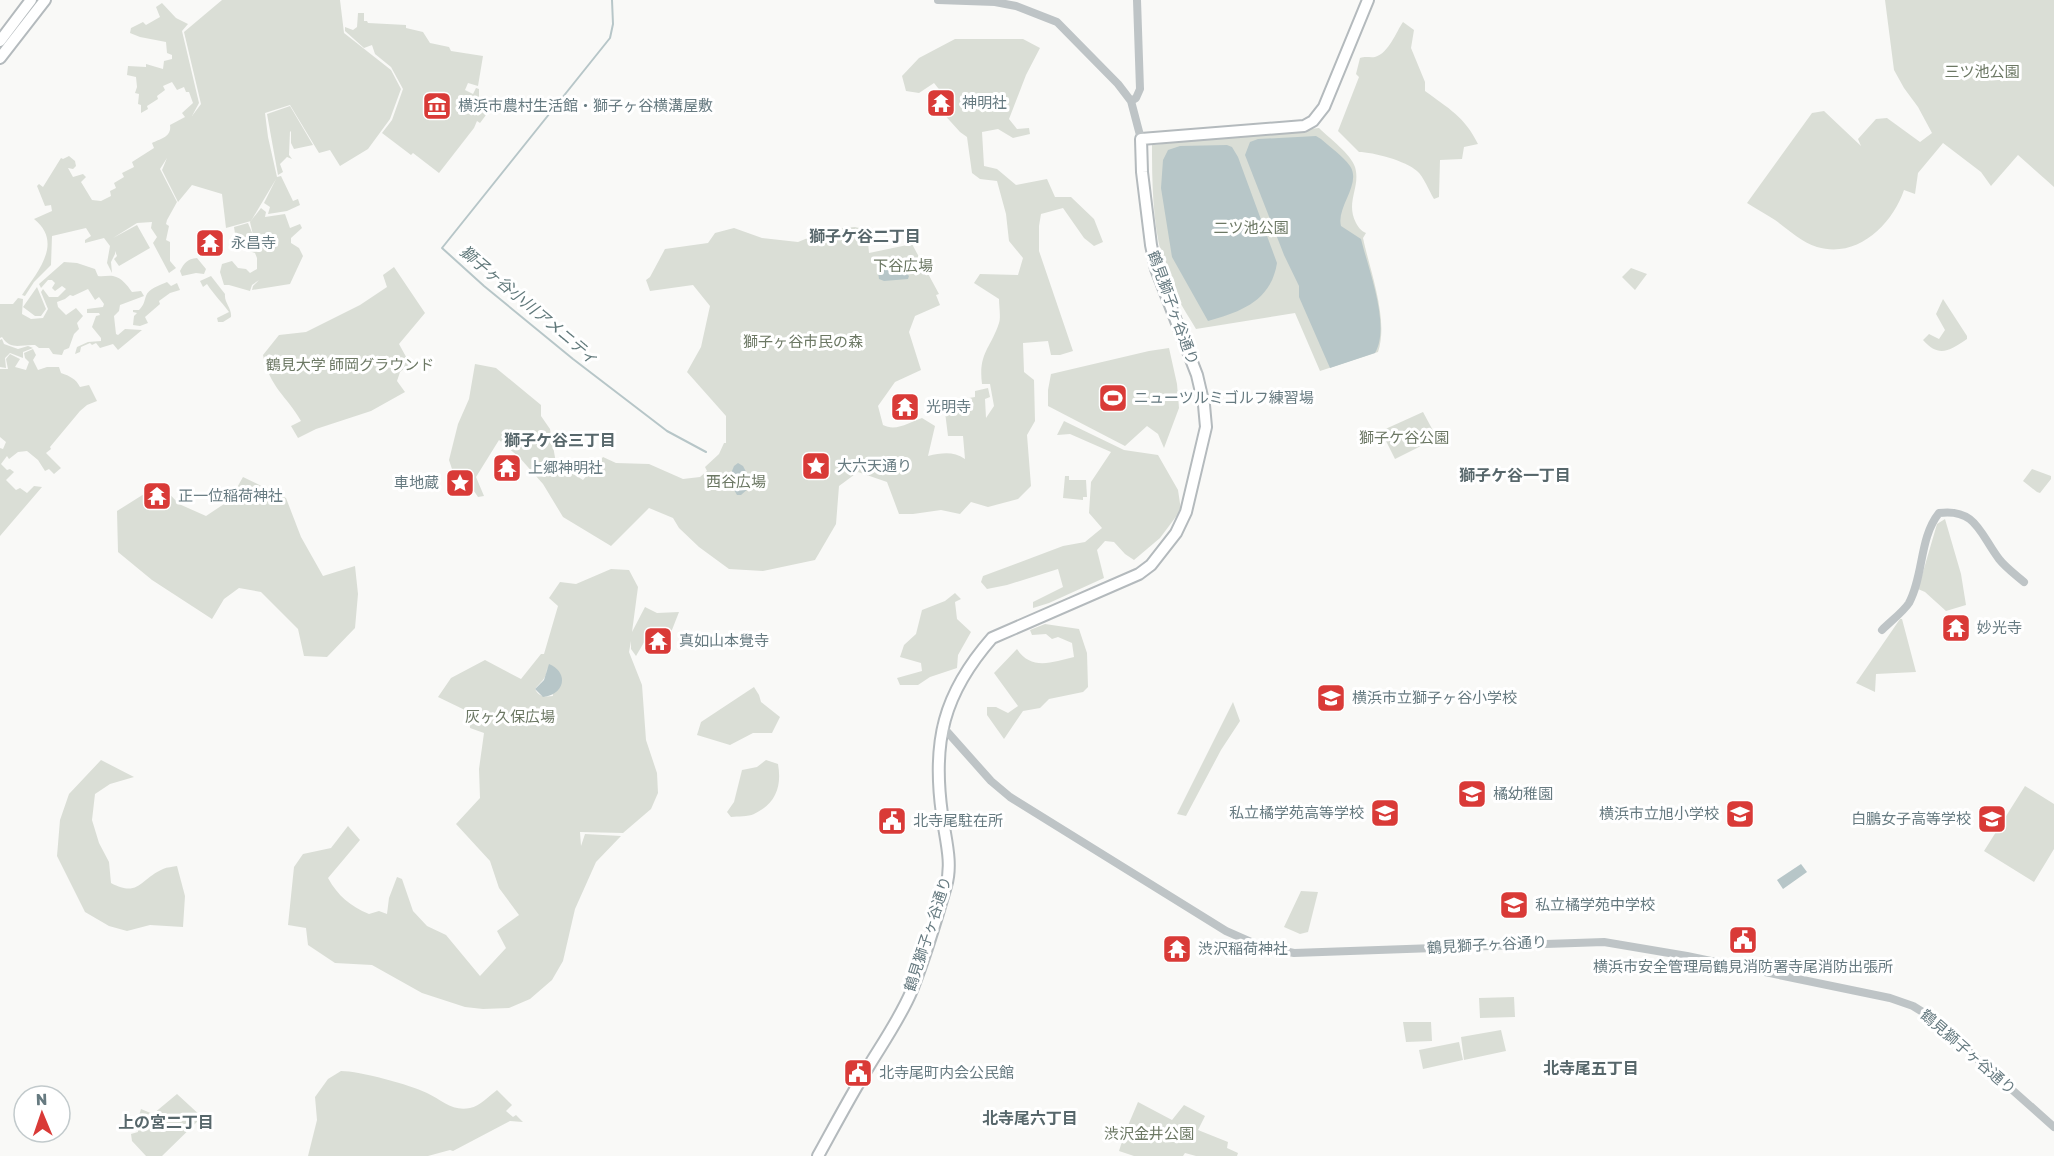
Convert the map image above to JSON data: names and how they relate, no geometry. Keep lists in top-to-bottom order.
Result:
{
  "streets": {
    "main road": ["鶴見獅子ヶ谷通り"]
  },
  "districts": [
    "獅子ケ谷二丁目",
    "獅子ケ谷三丁目",
    "獅子ケ谷一丁目",
    "北寺尾五丁目",
    "北寺尾六丁目",
    "上の宮二丁目"
  ],
  "water": ["獅子ヶ谷小川アメニティ"],
  "parks": [
    "三ツ池公園",
    "二ツ池公園",
    "下谷広場",
    "獅子ヶ谷市民の森",
    "鶴見大学 師岡グラウンド",
    "獅子ケ谷公園",
    "西谷広場",
    "灰ヶ久保広場",
    "渋沢金井公園"
  ],
  "places": {
    "temple": [
      "神明社",
      "永昌寺",
      "光明寺",
      "上郷神明社",
      "正一位稲荷神社",
      "妙光寺",
      "真如山本覺寺",
      "渋沢稲荷神社"
    ],
    "museum": ["横浜市農村生活館・獅子ヶ谷横溝屋敷"],
    "sports": ["ニューツルミゴルフ練習場"],
    "place": ["大六天通り", "車地蔵"],
    "school or university": [
      "横浜市立獅子ヶ谷小学校",
      "橘幼稚園",
      "私立橘学苑高等学校",
      "横浜市立旭小学校",
      "白鵬女子高等学校",
      "私立橘学苑中学校"
    ],
    "public building": ["北寺尾駐在所", "横浜市安全管理局鶴見消防署寺尾消防出張所", "北寺尾町内会公民館"]
  },
  "north": "top"
}
